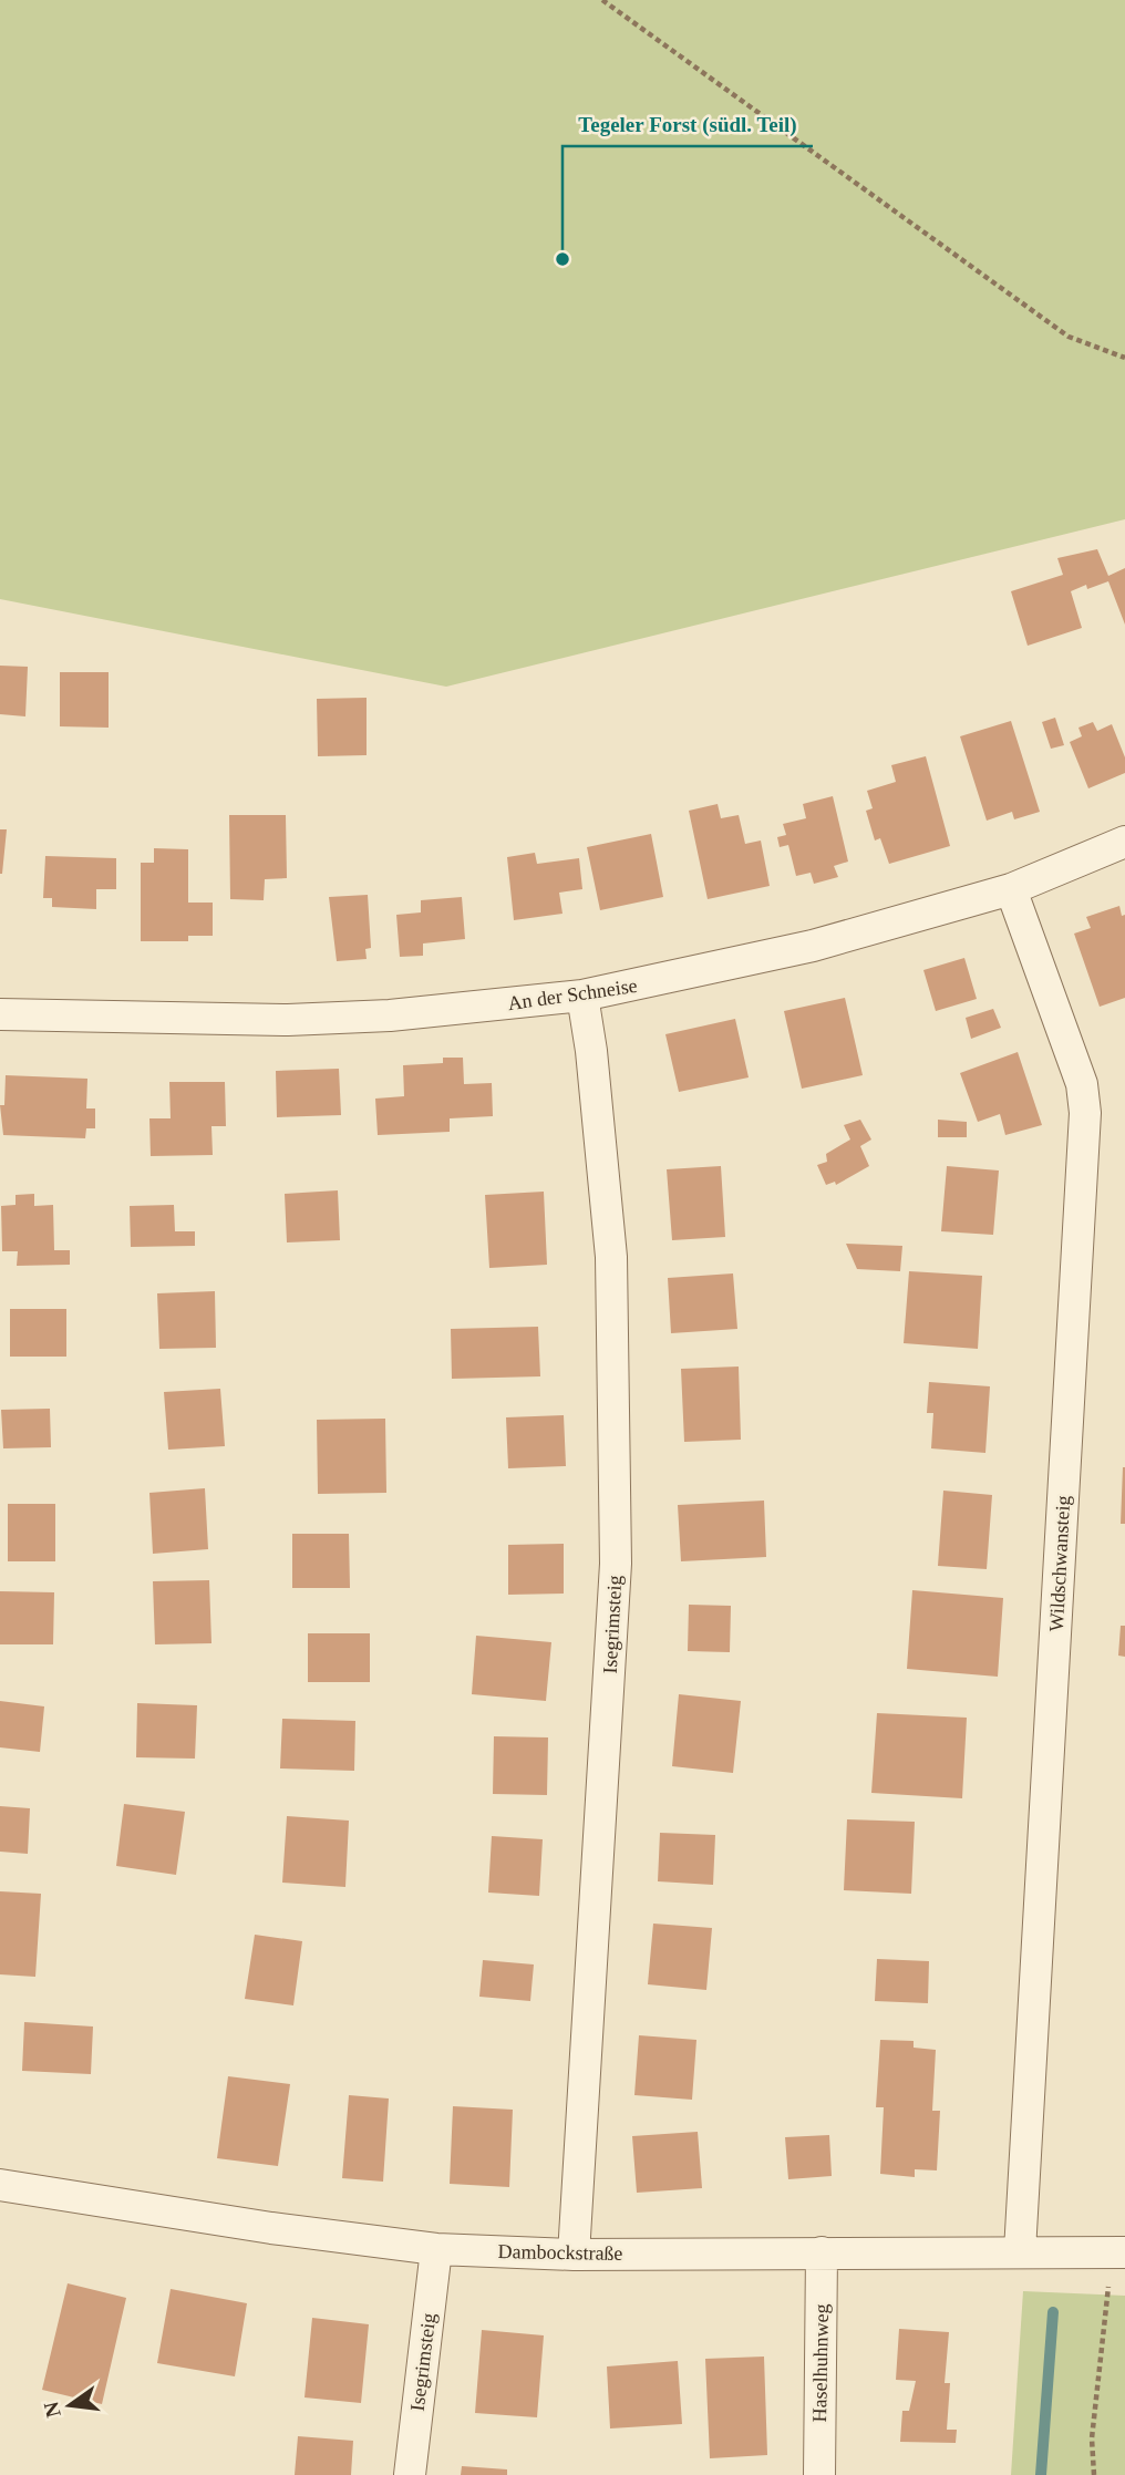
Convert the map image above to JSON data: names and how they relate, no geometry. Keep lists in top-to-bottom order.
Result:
{
  "streets": {
    "street": [
      "An der Schneise",
      "Wildschwansteig",
      "Isegrimsteig",
      "Dambockstraße",
      "Haselhuhnweg"
    ]
  },
  "crossings": [
    ["An der Schneise", "Wildschwansteig"],
    ["An der Schneise", "Isegrimsteig"],
    ["Wildschwansteig", "Dambockstraße"],
    ["Isegrimsteig", "Dambockstraße"],
    ["Dambockstraße", "Haselhuhnweg"]
  ],
  "places": ["Tegeler Forst (südl. Teil)"],
  "north": "left"
}
